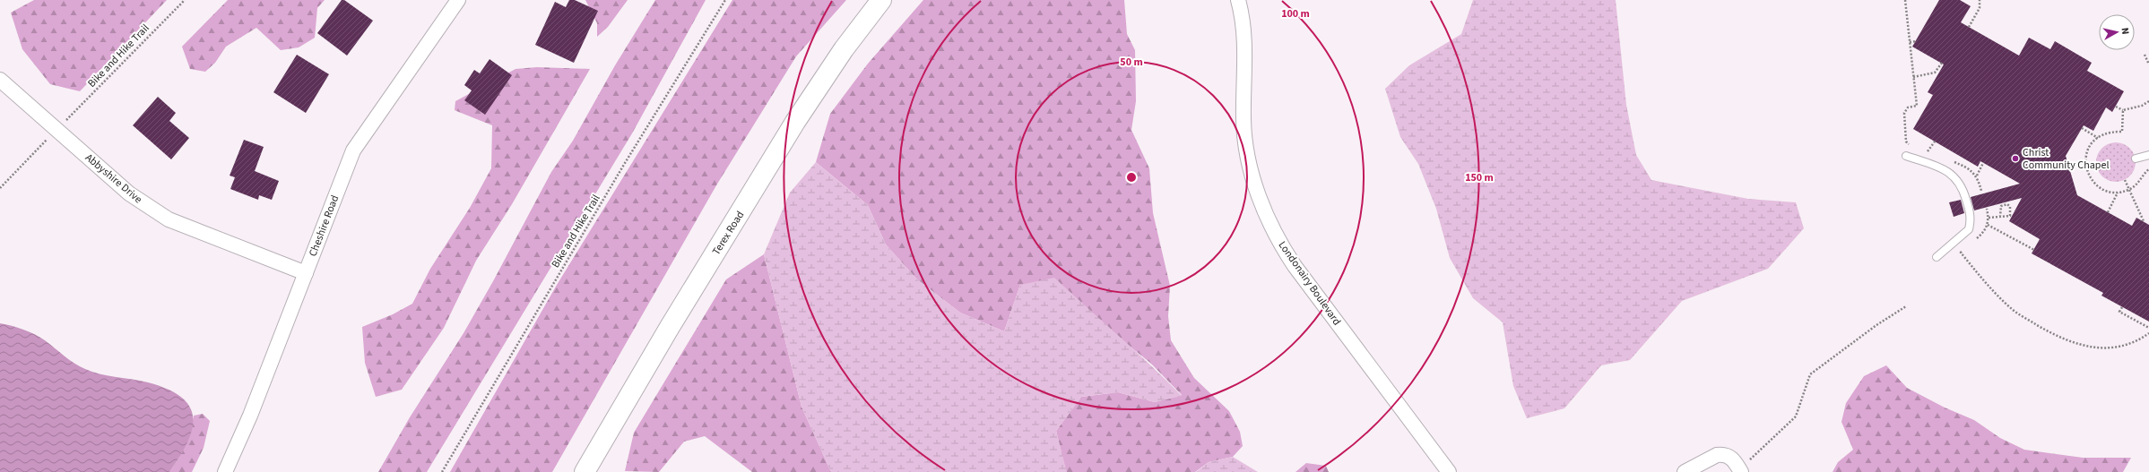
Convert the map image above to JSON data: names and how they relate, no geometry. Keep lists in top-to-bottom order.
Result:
{
  "streets": {
    "main road": ["Terex Road"],
    "street": ["Abbyshire Drive", "Cheshire Road", "Londonairy Boulevard"],
    "path": ["Bike and Hike Trail"]
  },
  "crossings": [
    ["Abbyshire Drive", "Cheshire Road"]
  ],
  "places": ["Christ Community Chapel"],
  "north": "right",
  "rings": ["100 m", "50 m", "150 m"]
}
